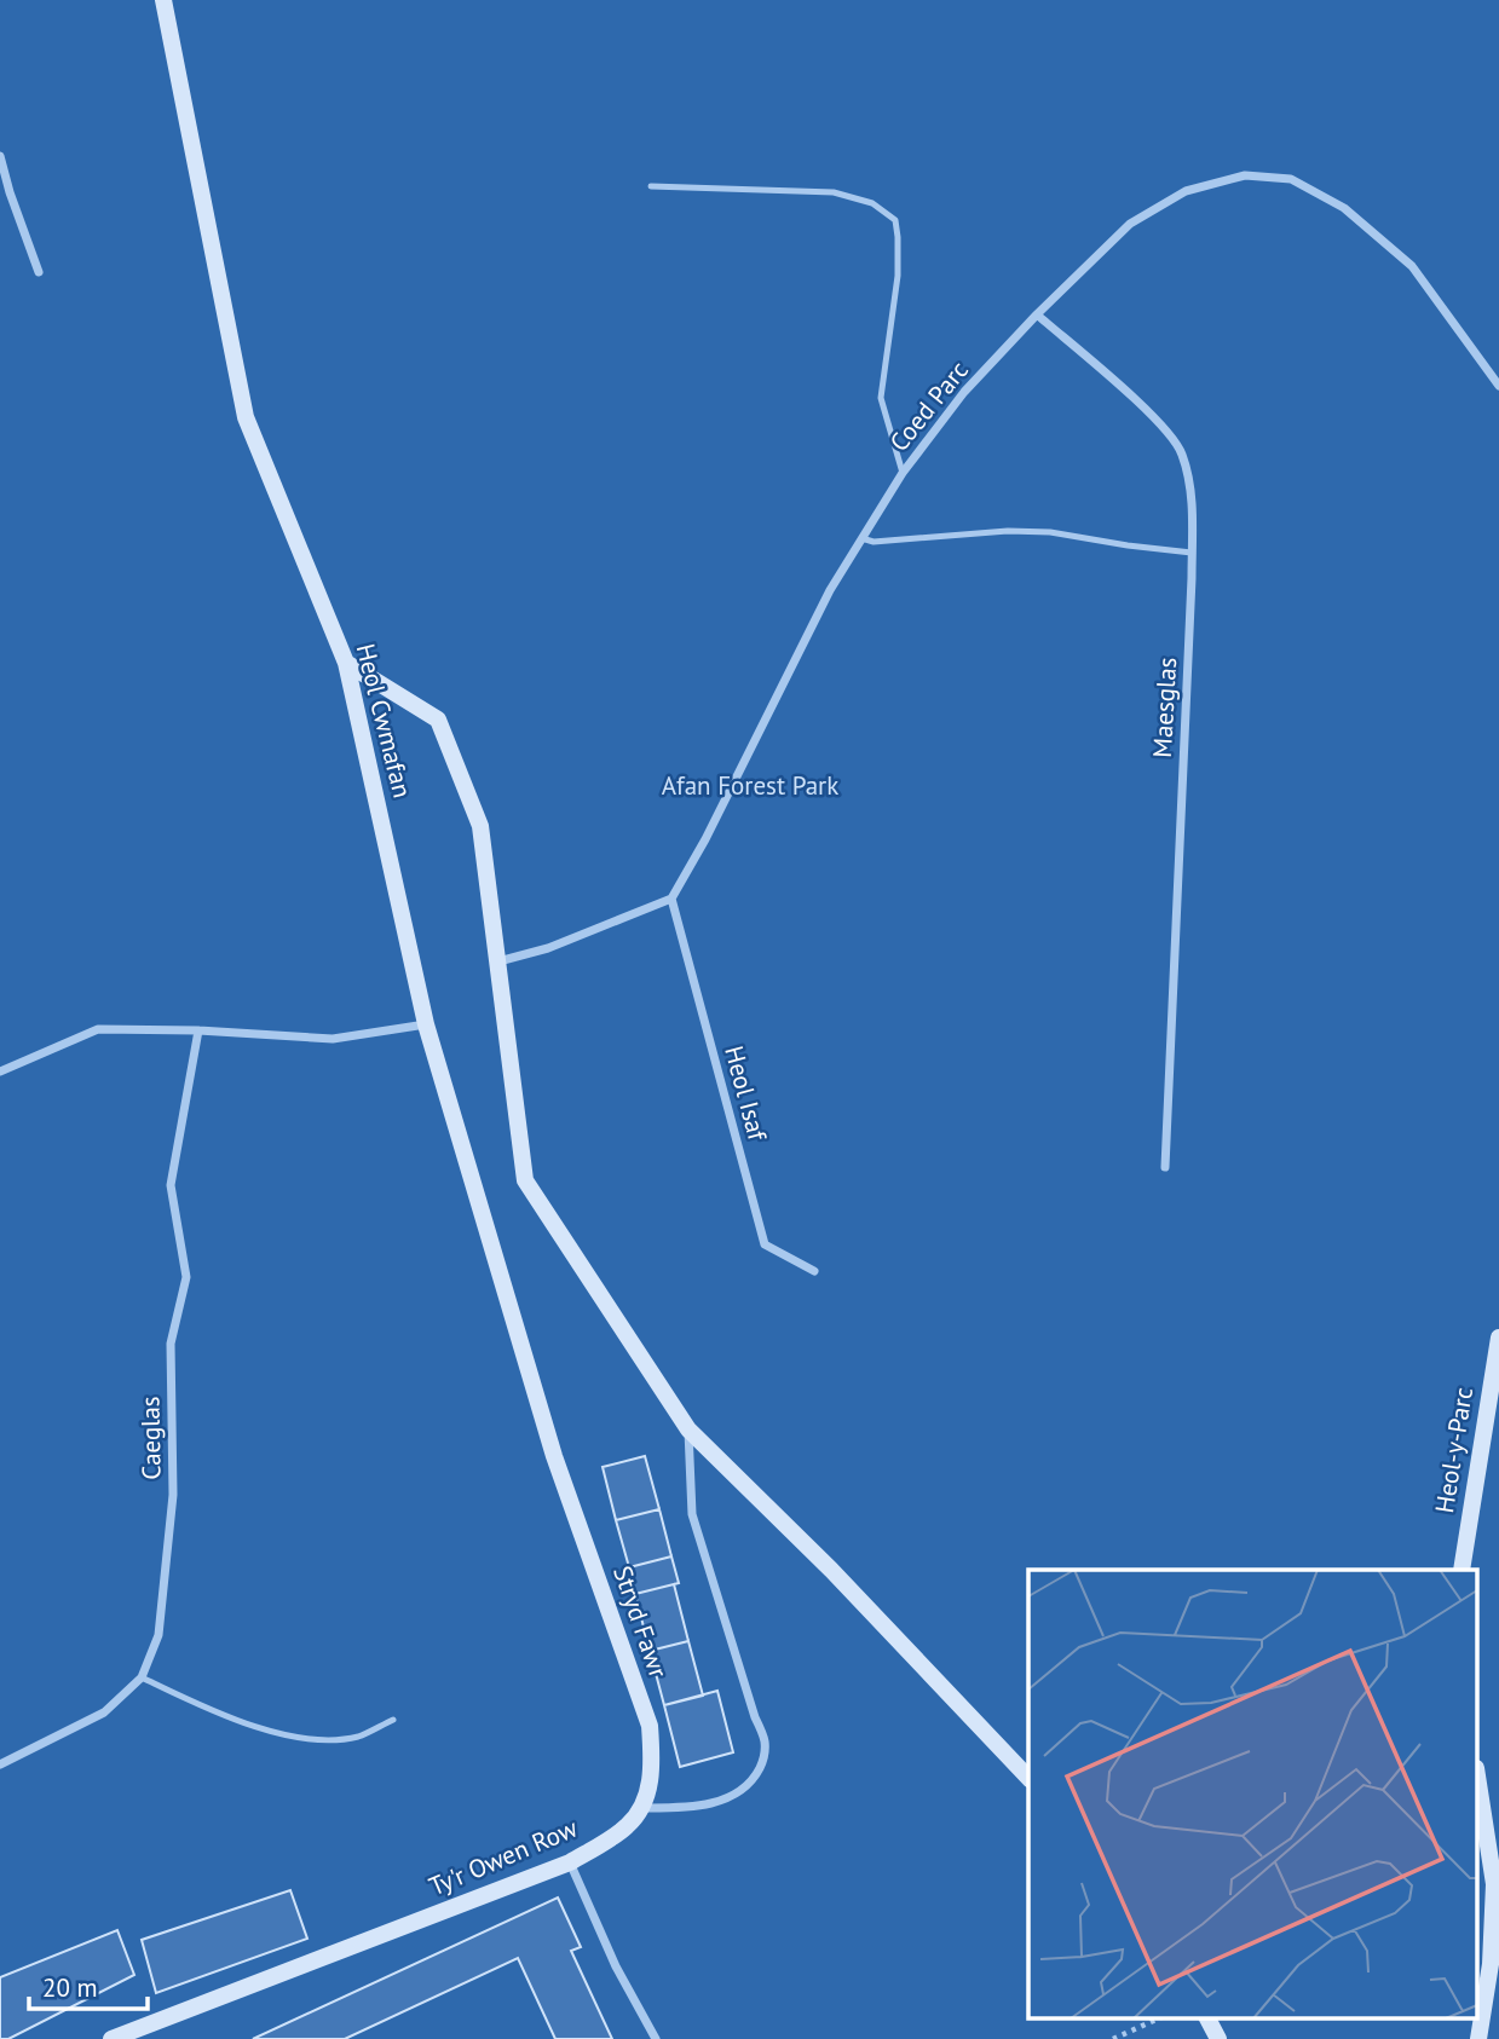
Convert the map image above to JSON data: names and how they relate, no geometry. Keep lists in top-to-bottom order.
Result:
{
  "streets": {
    "main road": [
      "Heol Cwmafan",
      "Heol-y-Parc",
      "Stryd Fawr",
      "Ty'r Owen Row"
    ],
    "street": [
      "Coed Parc",
      "Maesglas",
      "Heol Isaf",
      "Caeglas"
    ]
  },
  "crossings": [
    ["Coed Parc", "Maesglas"],
    ["Coed Parc", "Heol Isaf"],
    ["Heol Cwmafan", "Stryd Fawr"],
    ["Stryd Fawr", "Ty'r Owen Row"]
  ],
  "parks": ["Afan Forest Park"],
  "scale_bar": "20 m"
}
